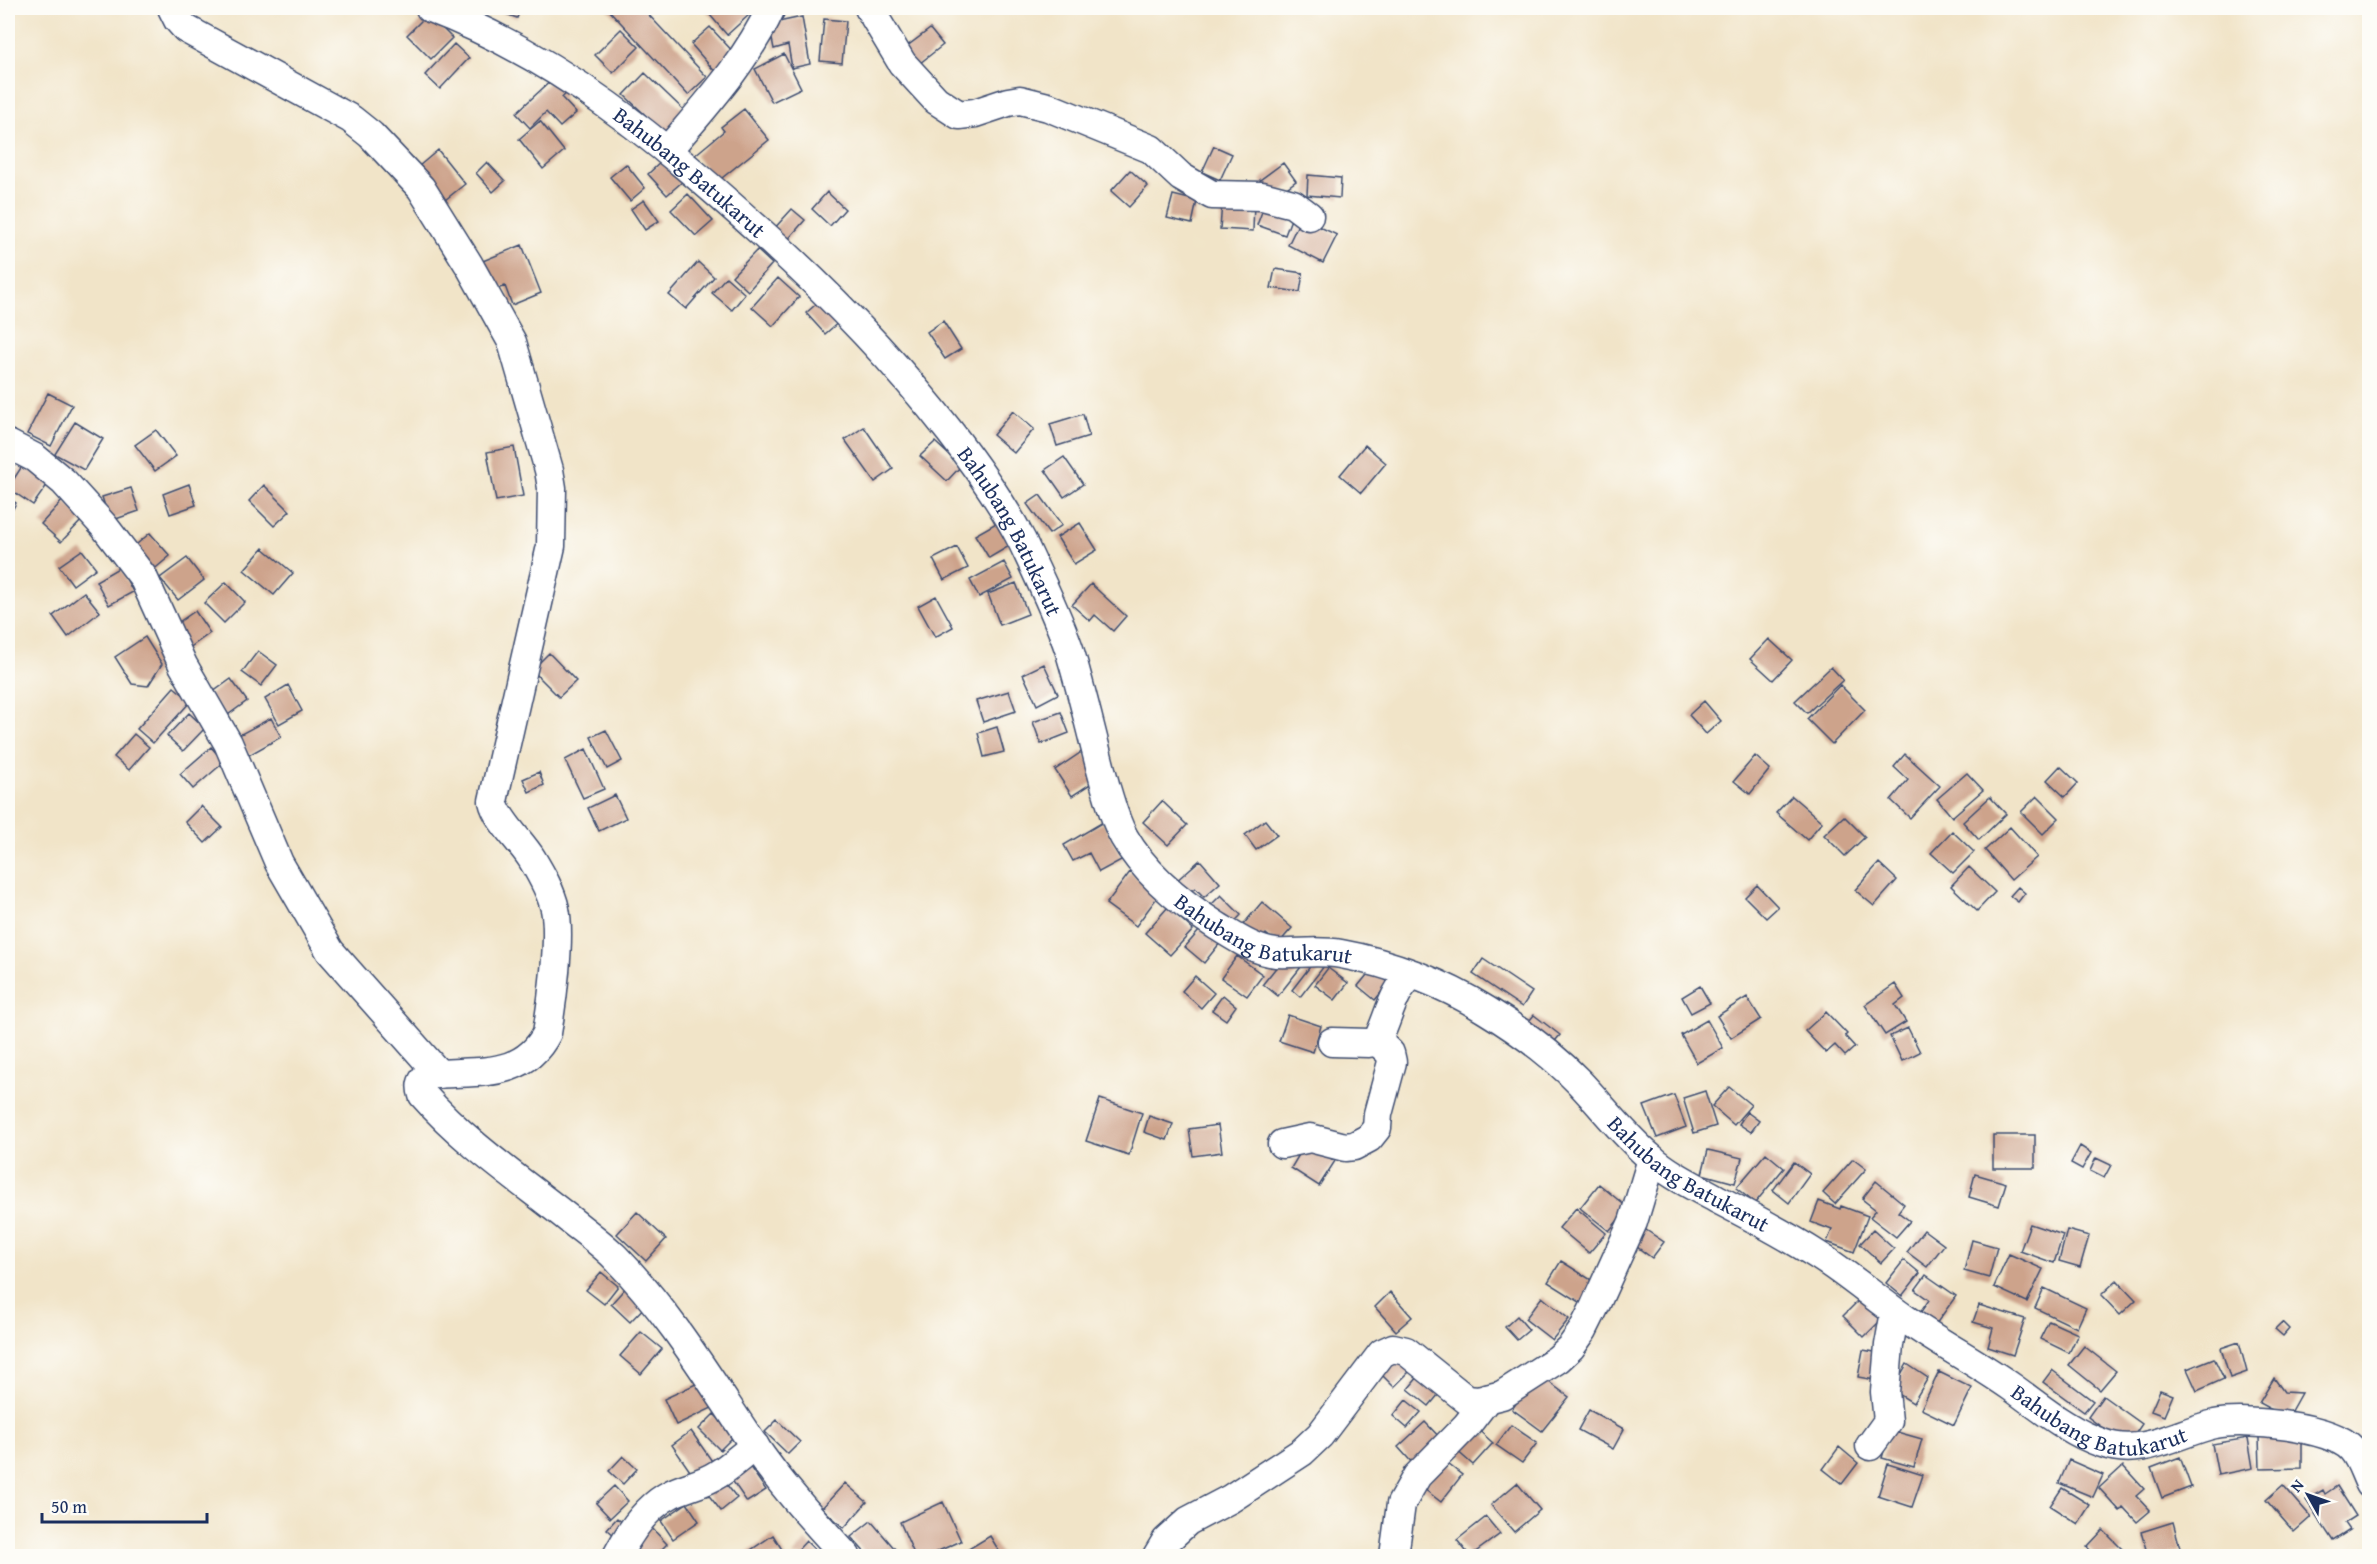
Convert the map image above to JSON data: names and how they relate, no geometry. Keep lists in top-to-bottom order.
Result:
{
  "streets": {
    "street": ["Bahubang Batukarut"]
  },
  "scale_bar": "50 m",
  "north": "top left"
}
